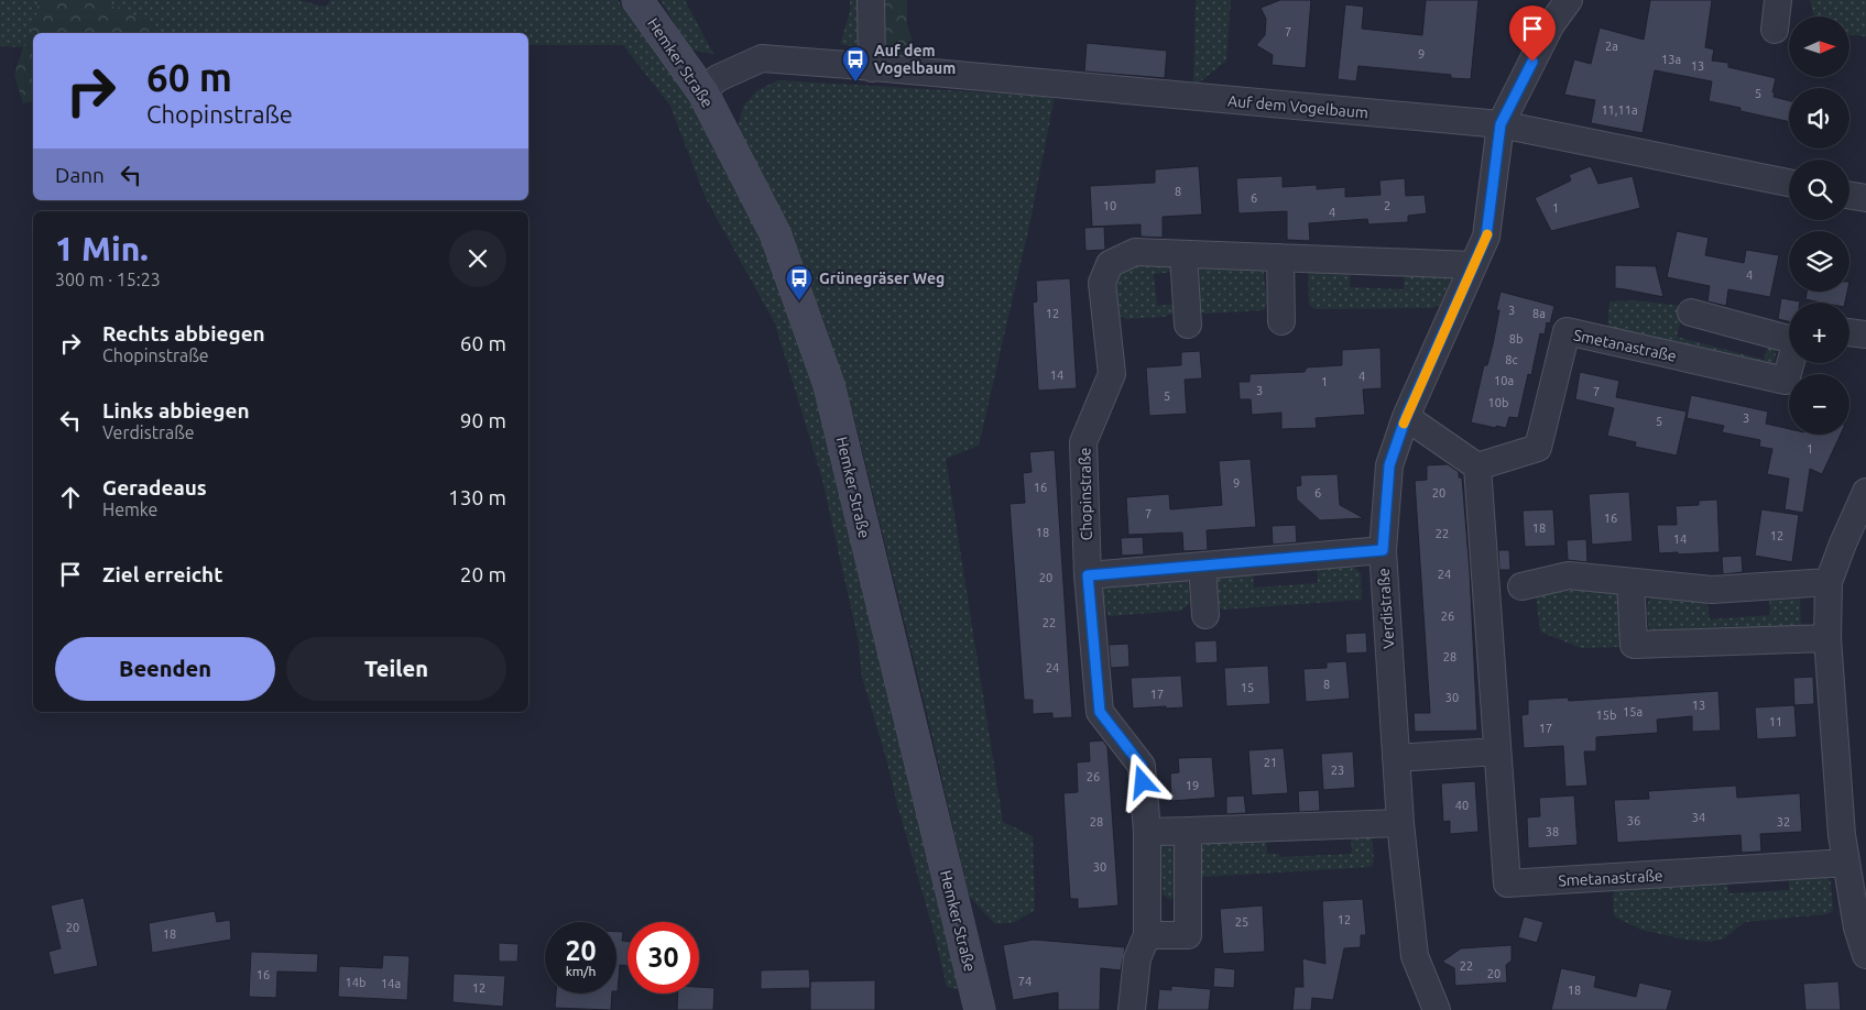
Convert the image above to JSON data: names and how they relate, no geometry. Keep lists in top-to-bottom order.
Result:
{
  "streets": {
    "main road": ["Hemker Straße"],
    "street": [
      "Auf dem Vogelbaum",
      "Smetanastraße",
      "Chopinstraße",
      "Verdistraße"
    ]
  },
  "crossings": [
    ["Hemker Straße", "Auf dem Vogelbaum"],
    ["Auf dem Vogelbaum", "Verdistraße"],
    ["Chopinstraße", "Verdistraße"]
  ],
  "places": {
    "bus stop": ["Auf dem Vogelbaum", "Grünegräser Weg"]
  },
  "house_numbers": [
    "7",
    "2a",
    "9",
    "13a",
    "13",
    "5",
    "11,11a",
    "8",
    "6",
    "10",
    "2",
    "1",
    "4",
    "4",
    "3",
    "12",
    "8a",
    "8b",
    "8c",
    "14",
    "4",
    "10a",
    "1",
    "3",
    "7",
    "5",
    "10b",
    "3",
    "5",
    "1",
    "9",
    "16",
    "6",
    "20",
    "7",
    "16",
    "18",
    "18",
    "22",
    "12",
    "14",
    "24",
    "20",
    "26",
    "22",
    "28",
    "24",
    "8",
    "15",
    "17",
    "30",
    "13",
    "15a",
    "15b",
    "11",
    "17",
    "21",
    "23",
    "26",
    "19",
    "40",
    "34",
    "36",
    "28",
    "32",
    "38",
    "30",
    "12",
    "25",
    "20",
    "18",
    "22",
    "20",
    "16",
    "74",
    "14b",
    "14a",
    "12",
    "18"
  ],
  "north": "right",
  "page": {
    "map_buttons": ["+", "−"],
    "turn": ["60 m", "Chopinstraße"],
    "then": "Dann",
    "heading": ["1 Min.", "300 m · 15:23"],
    "list": [
      {
        "name": "Rechts abbiegen",
        "note": "Chopinstraße",
        "value": "60 m"
      },
      {
        "name": "Links abbiegen",
        "note": "Verdistraße",
        "value": "90 m"
      },
      {
        "name": "Geradeaus",
        "note": "Hemke",
        "value": "130 m"
      },
      {
        "name": "Ziel erreicht",
        "value": "20 m"
      }
    ],
    "buttons": ["Beenden", "Teilen"],
    "speed": "20 km/h",
    "limit": "30"
  }
}
